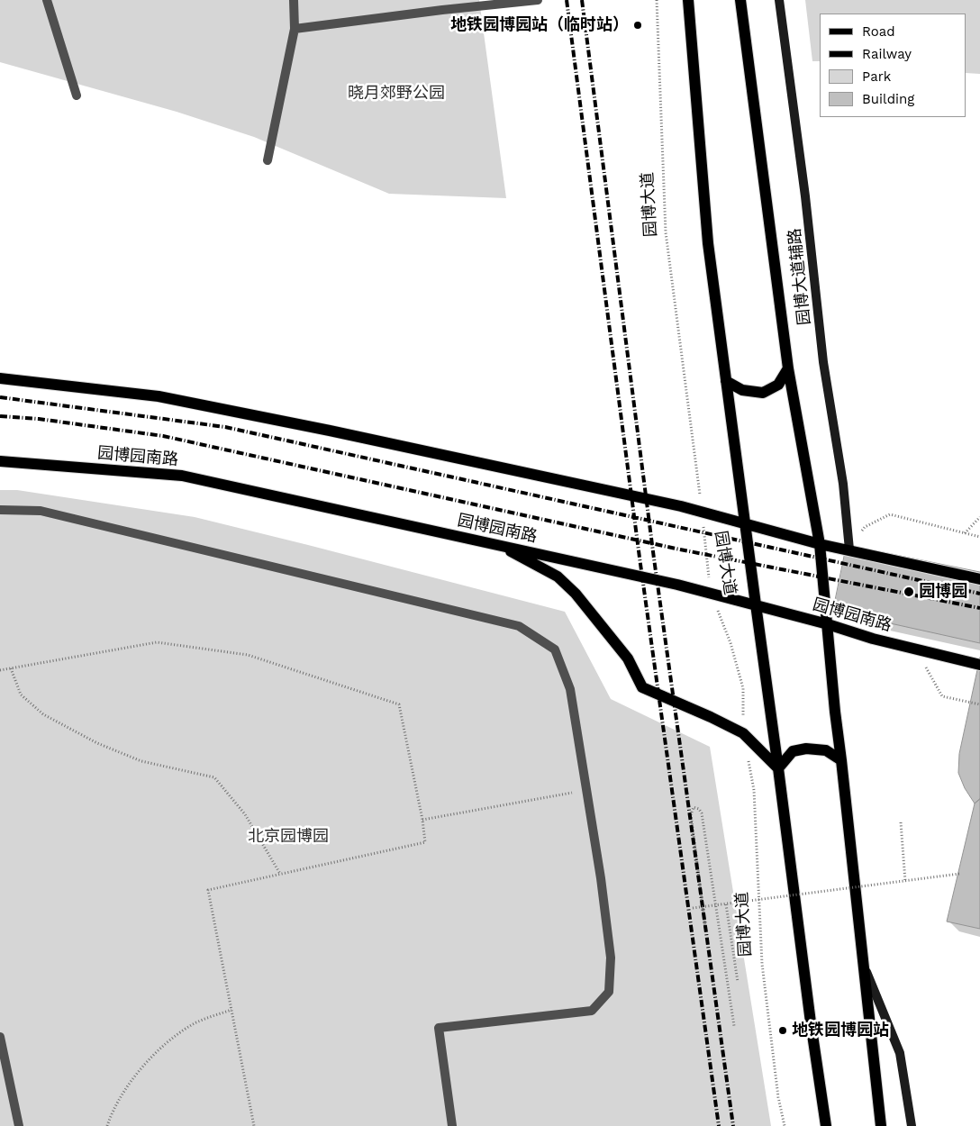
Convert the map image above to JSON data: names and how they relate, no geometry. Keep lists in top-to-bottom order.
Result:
{
  "streets": {
    "main road": ["园博大道", "园博园南路"],
    "street": ["园博大道辅路"]
  },
  "crossings": [
    ["园博大道", "园博园南路"]
  ],
  "parks": ["晓月郊野公园", "北京园博园"],
  "places": ["地铁园博园站（临时站）", "园博园", "地铁园博园站"],
  "legend": [
    "Road",
    "Railway",
    "Park",
    "Building"
  ]
}
